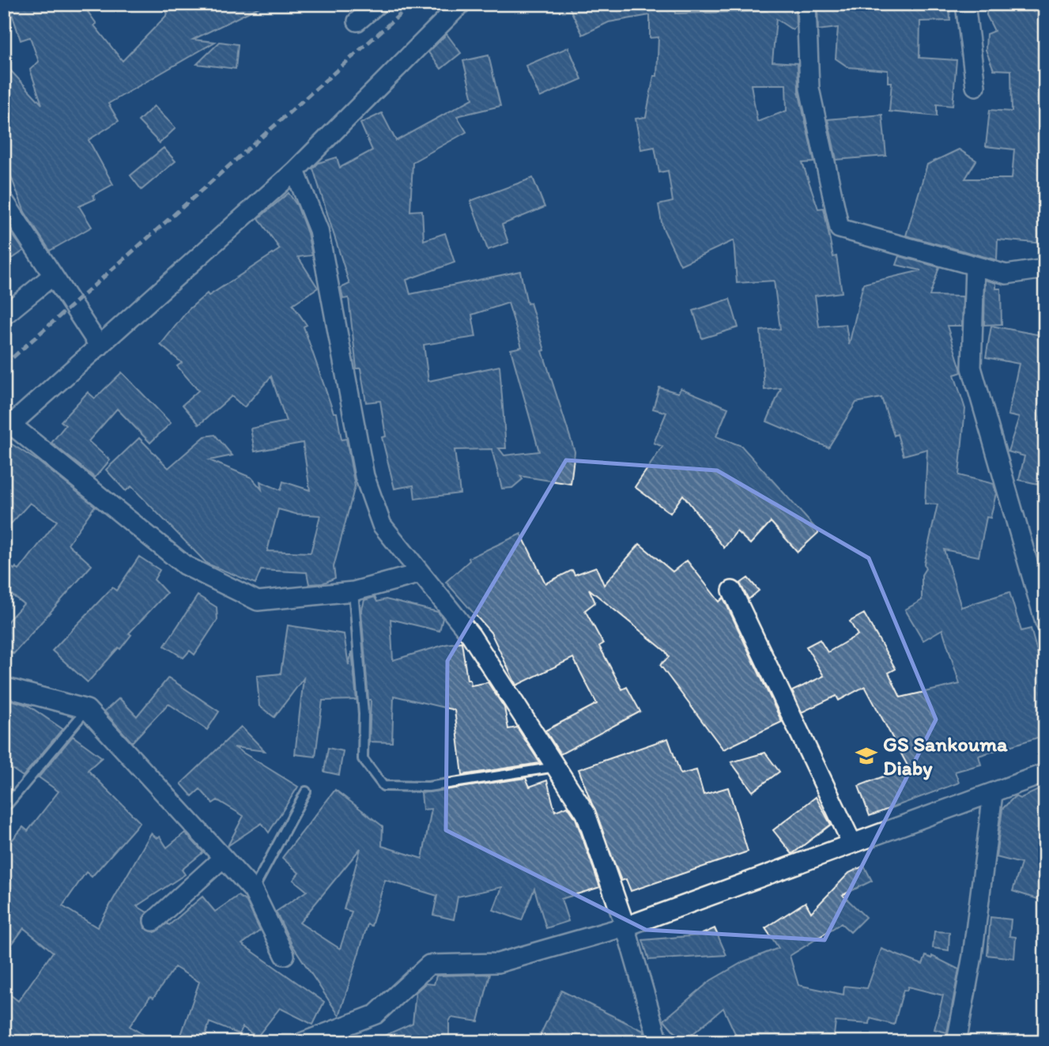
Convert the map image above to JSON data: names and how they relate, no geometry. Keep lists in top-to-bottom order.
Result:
{
  "places": {
    "school or university": ["GS Sankouma Diaby"]
  }
}
